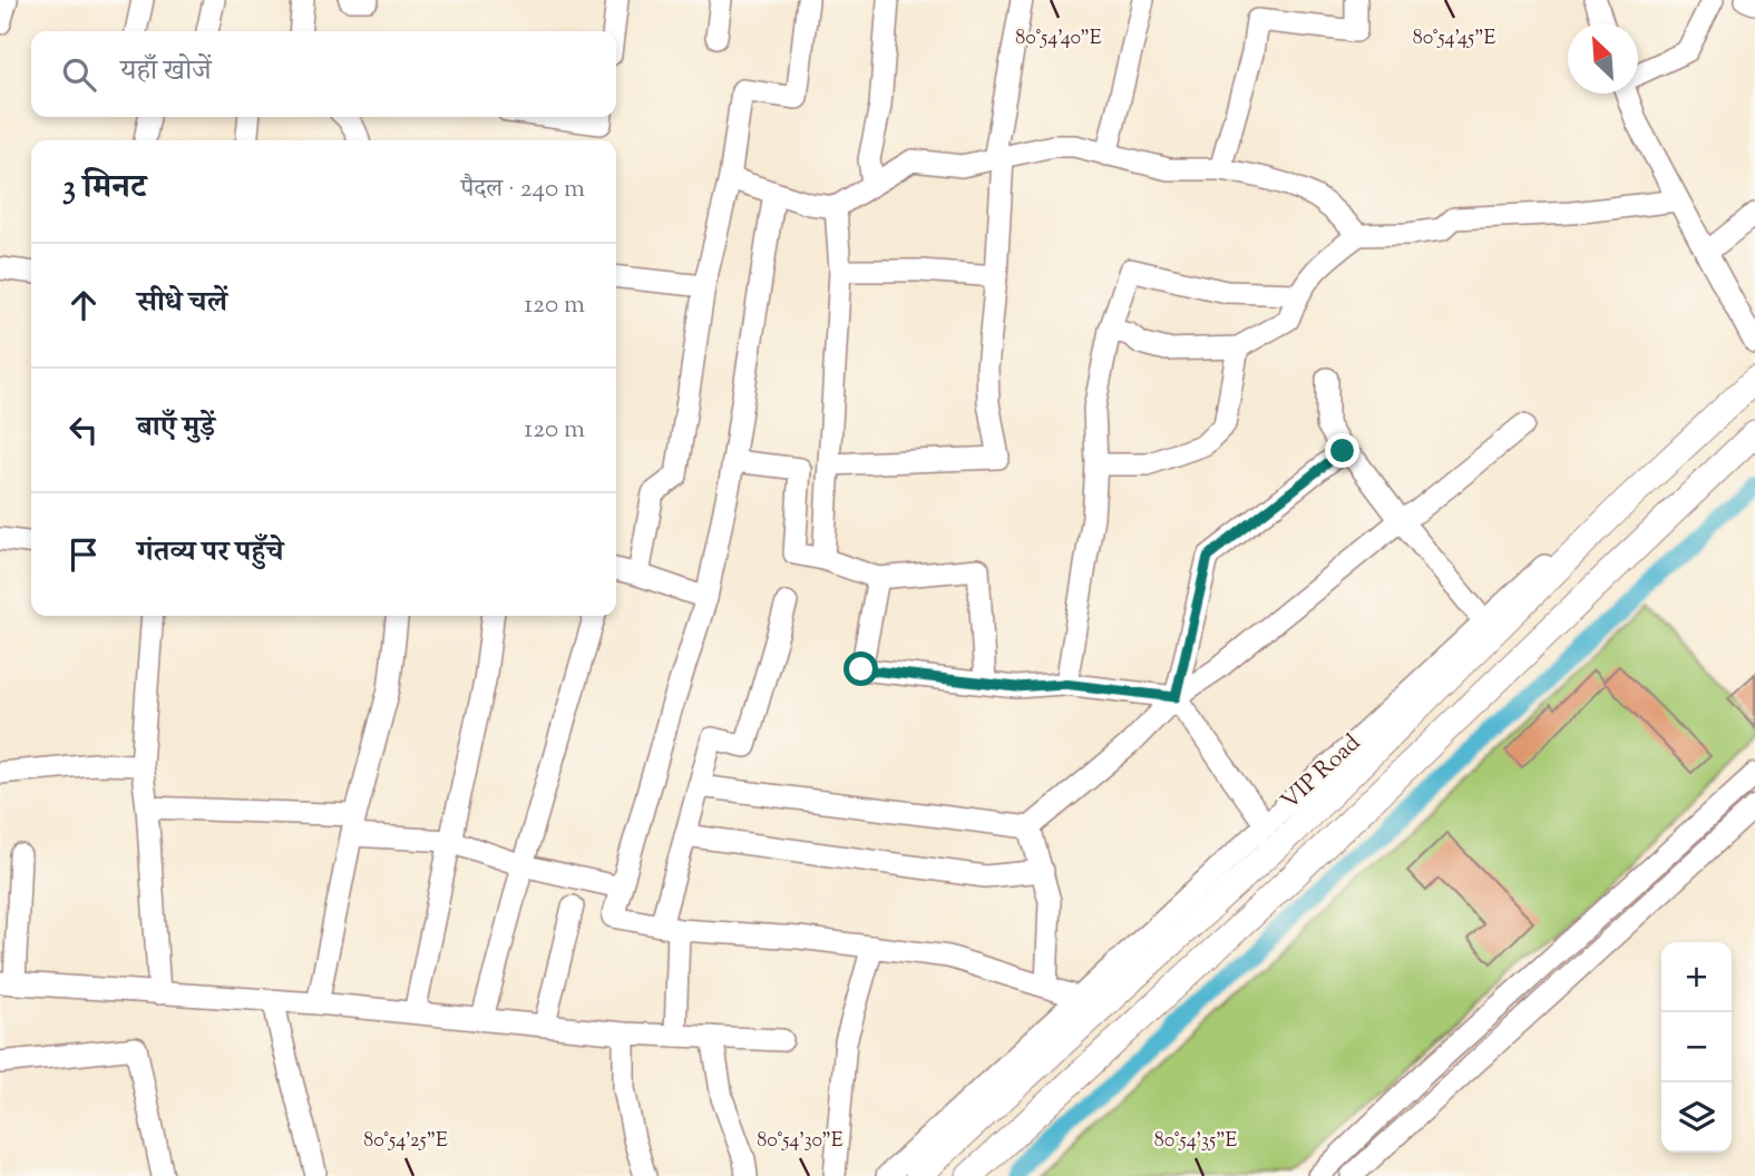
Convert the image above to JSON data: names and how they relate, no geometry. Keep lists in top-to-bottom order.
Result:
{
  "streets": {
    "main road": ["VIP Road"]
  },
  "north": "top left",
  "page": {
    "search": "यहाँ खोजें",
    "heading": ["3 मिनट", "पैदल · 240 m"],
    "list": [
      ["सीधे चलें", "120 m"],
      ["बाएँ मुड़ें", "120 m"],
      "गंतव्य पर पहुँचे"
    ],
    "map_buttons": ["+", "−"]
  },
  "coordinates": [
    "80°54'40\"E",
    "80°54'45\"E",
    "80°54'25\"E",
    "80°54'30\"E",
    "80°54'35\"E"
  ]
}
